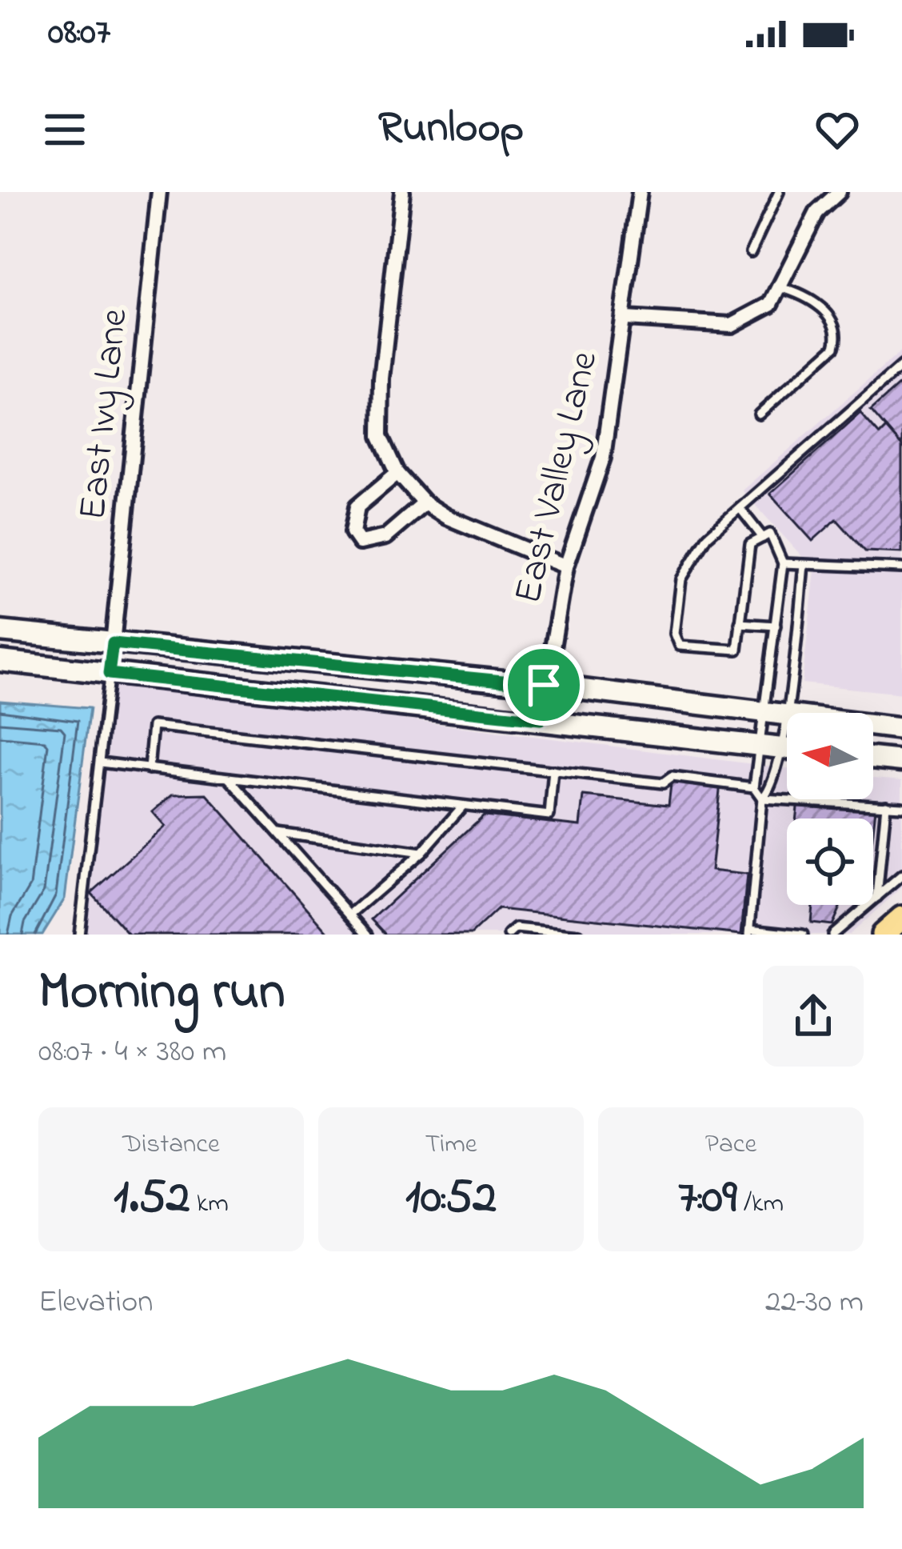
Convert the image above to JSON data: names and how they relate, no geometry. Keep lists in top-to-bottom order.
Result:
{
  "streets": {
    "street": ["East Ivy Lane", "East Valley Lane"]
  },
  "north": "left",
  "page": {
    "status": "08:07",
    "header": "Runloop",
    "heading": ["Morning run", "08:07 · 4 × 380 m"],
    "stats": [
      ["Distance", "1.52 km"],
      ["Time", "10:52"],
      ["Pace", "7:09 /km"]
    ],
    "chart": ["Elevation", "22–30 m"]
  }
}
